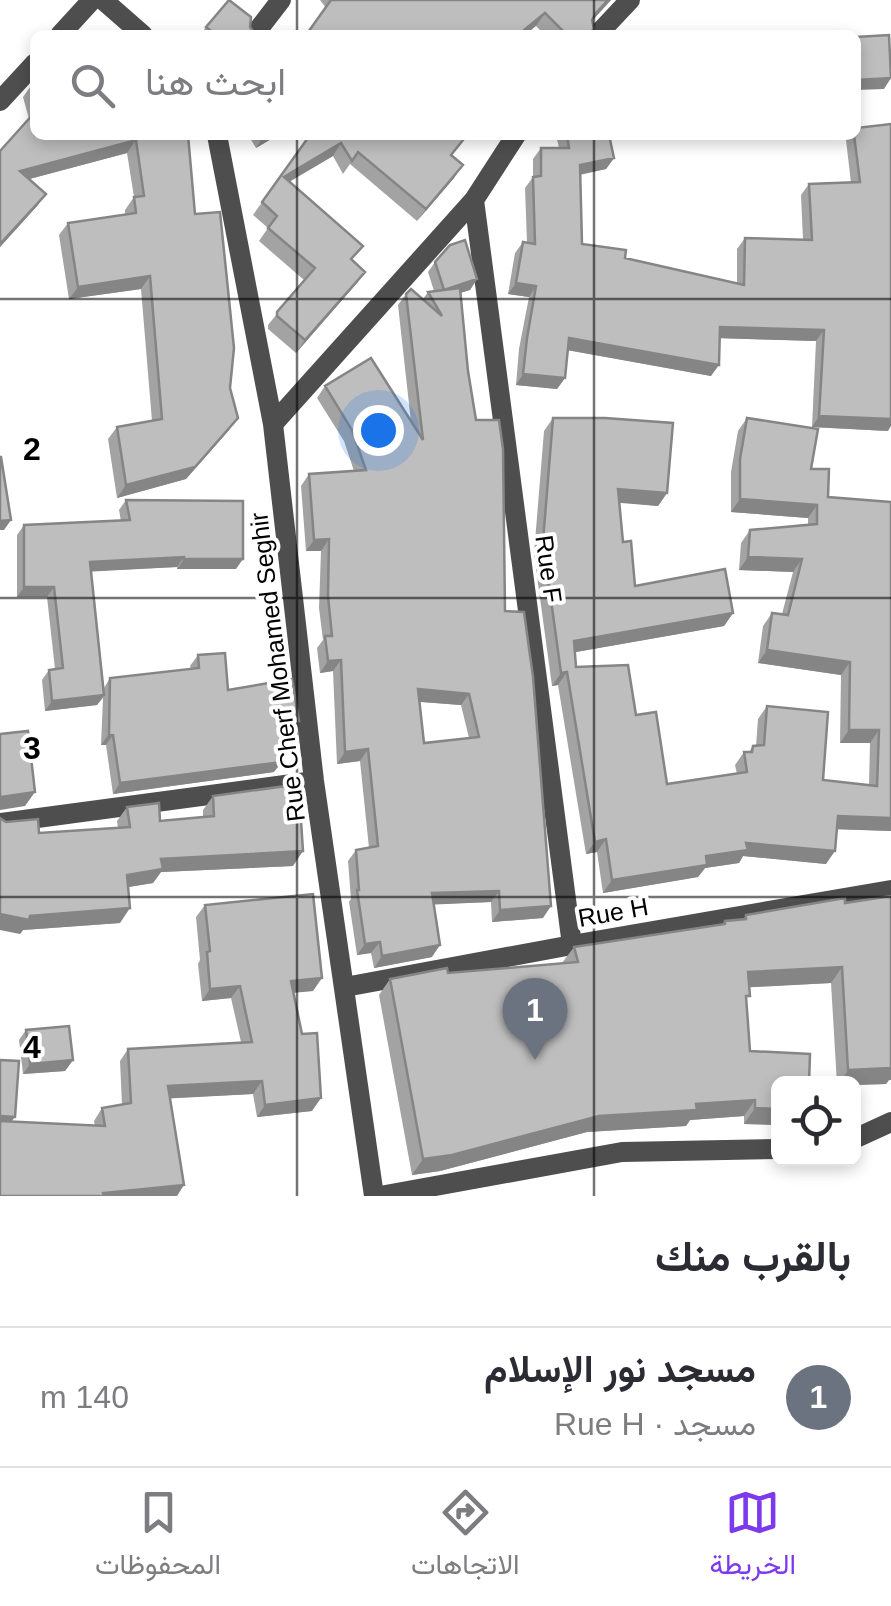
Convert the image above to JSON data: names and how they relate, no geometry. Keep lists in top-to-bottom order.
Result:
{
  "streets": {
    "street": ["Rue F", "Rue Cherf Mohamed Seghir", "Rue H"]
  },
  "crossings": [
    ["Rue F", "Rue H"],
    ["Rue Cherf Mohamed Seghir", "Rue H"]
  ],
  "page": {
    "search": "ابحث هنا",
    "pins": "1",
    "heading": "بالقرب منك",
    "list": [
      {
        "mark": "1",
        "name": "مسجد نور الإسلام",
        "note": "مسجد · Rue H",
        "value": "140 m"
      }
    ],
    "nav": ["الخريطة", "الاتجاهات", "المحفوظات"]
  },
  "grid": {
    "rows": ["2", "3", "4"]
  }
}
